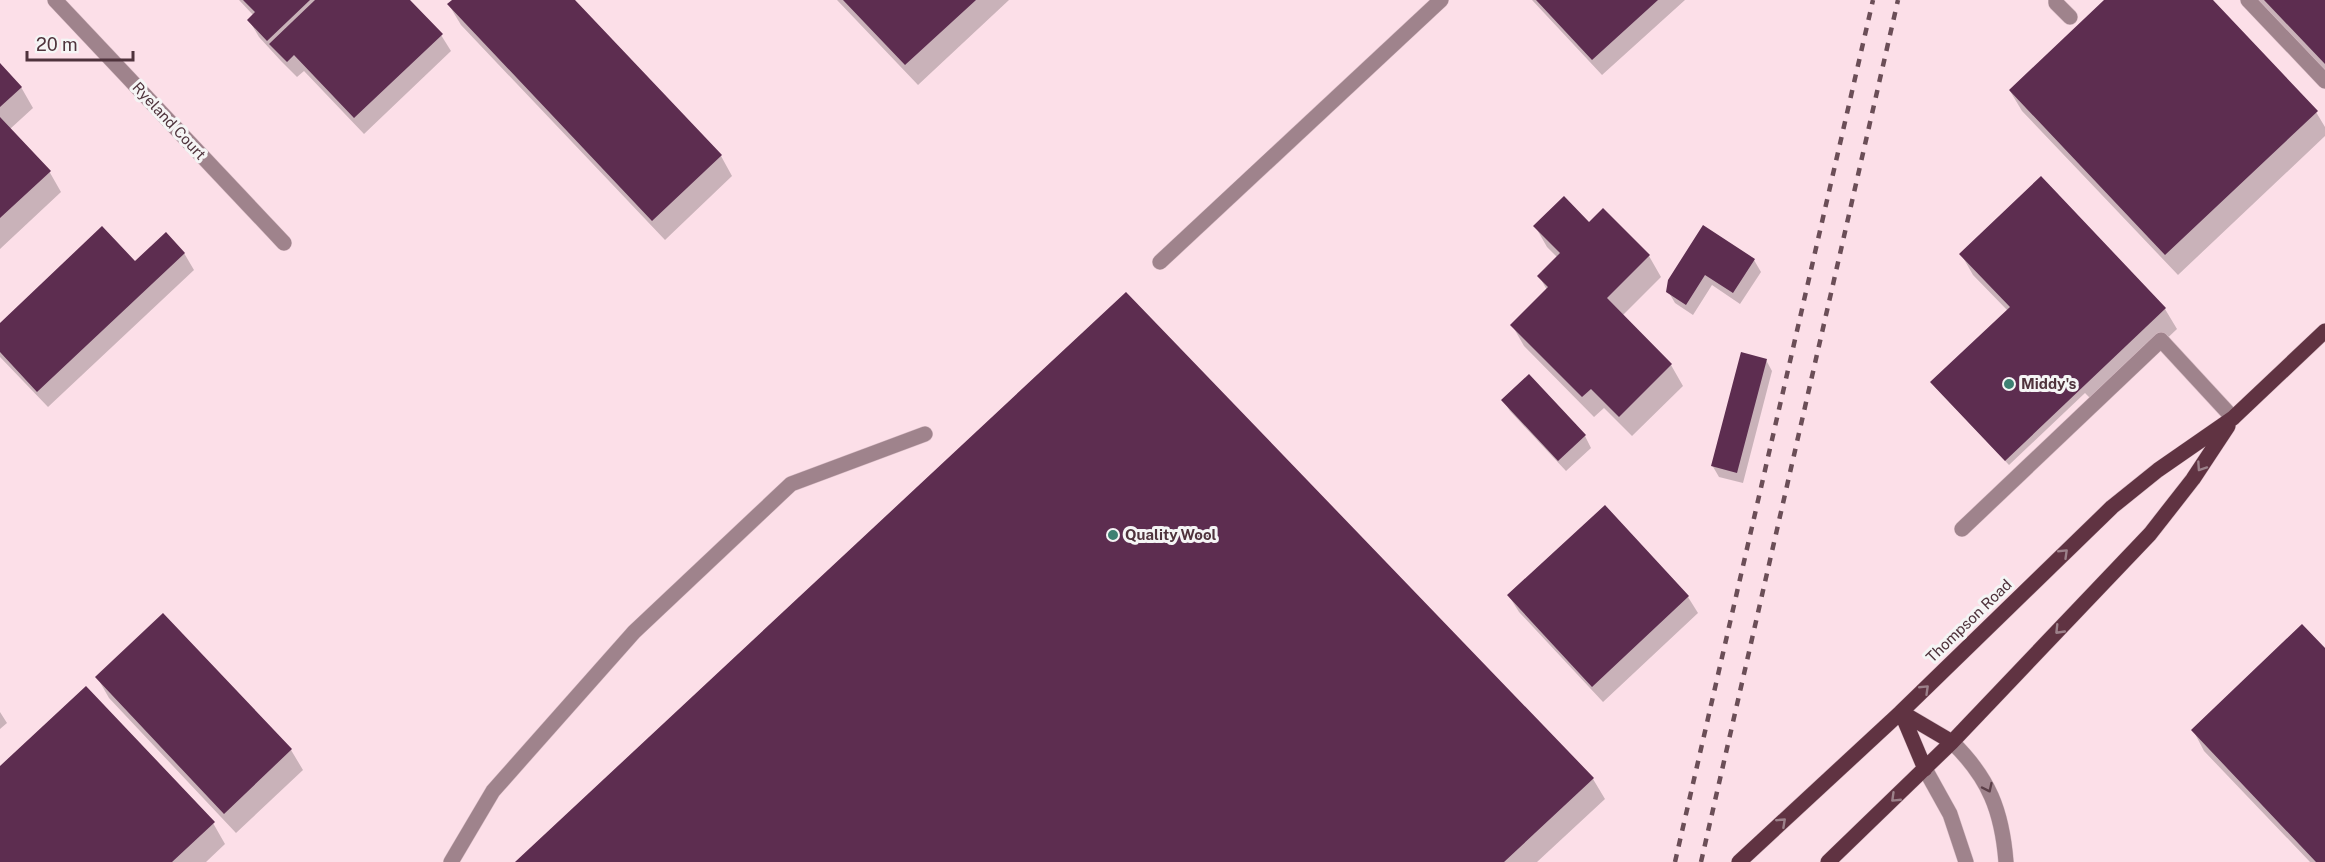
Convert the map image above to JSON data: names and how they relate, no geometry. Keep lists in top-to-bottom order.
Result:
{
  "streets": {
    "main road": ["Thompson Road"],
    "street": ["Ryeland Court"]
  },
  "places": ["Middy's", "Quality Wool"],
  "scale_bar": "20 m"
}
